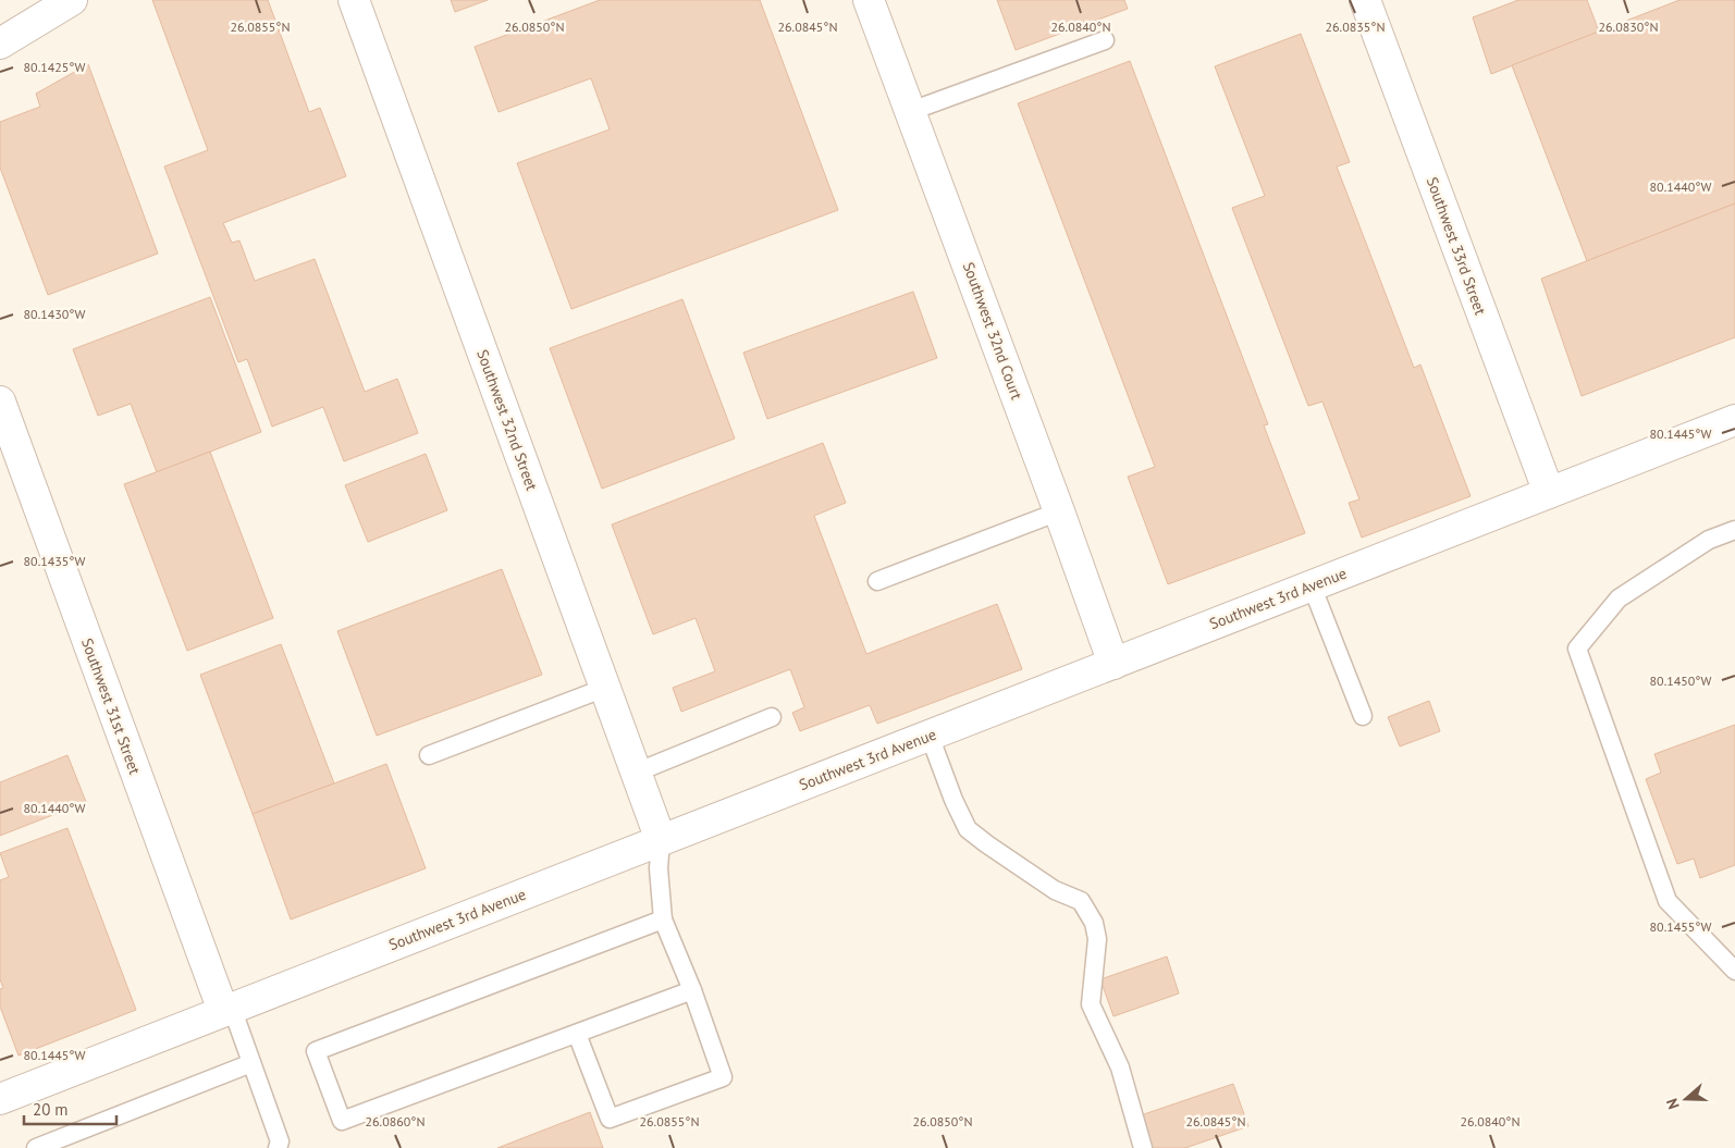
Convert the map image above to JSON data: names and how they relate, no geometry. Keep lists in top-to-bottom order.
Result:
{
  "streets": {
    "street": [
      "Southwest 33rd Street",
      "Southwest 32nd Court",
      "Southwest 32nd Street",
      "Southwest 3rd Avenue",
      "Southwest 31st Street"
    ]
  },
  "crossings": [
    ["Southwest 33rd Street", "Southwest 3rd Avenue"],
    ["Southwest 32nd Court", "Southwest 3rd Avenue"],
    ["Southwest 32nd Street", "Southwest 3rd Avenue"],
    ["Southwest 3rd Avenue", "Southwest 31st Street"]
  ],
  "scale_bar": "20 m",
  "north": "left",
  "coordinates": [
    "26.0855°N",
    "26.0850°N",
    "26.0845°N",
    "26.0840°N",
    "26.0835°N",
    "26.0830°N",
    "80.1425°W",
    "80.1440°W",
    "80.1430°W",
    "80.1445°W",
    "80.1435°W",
    "80.1450°W",
    "80.1455°W",
    "26.0860°N"
  ]
}
